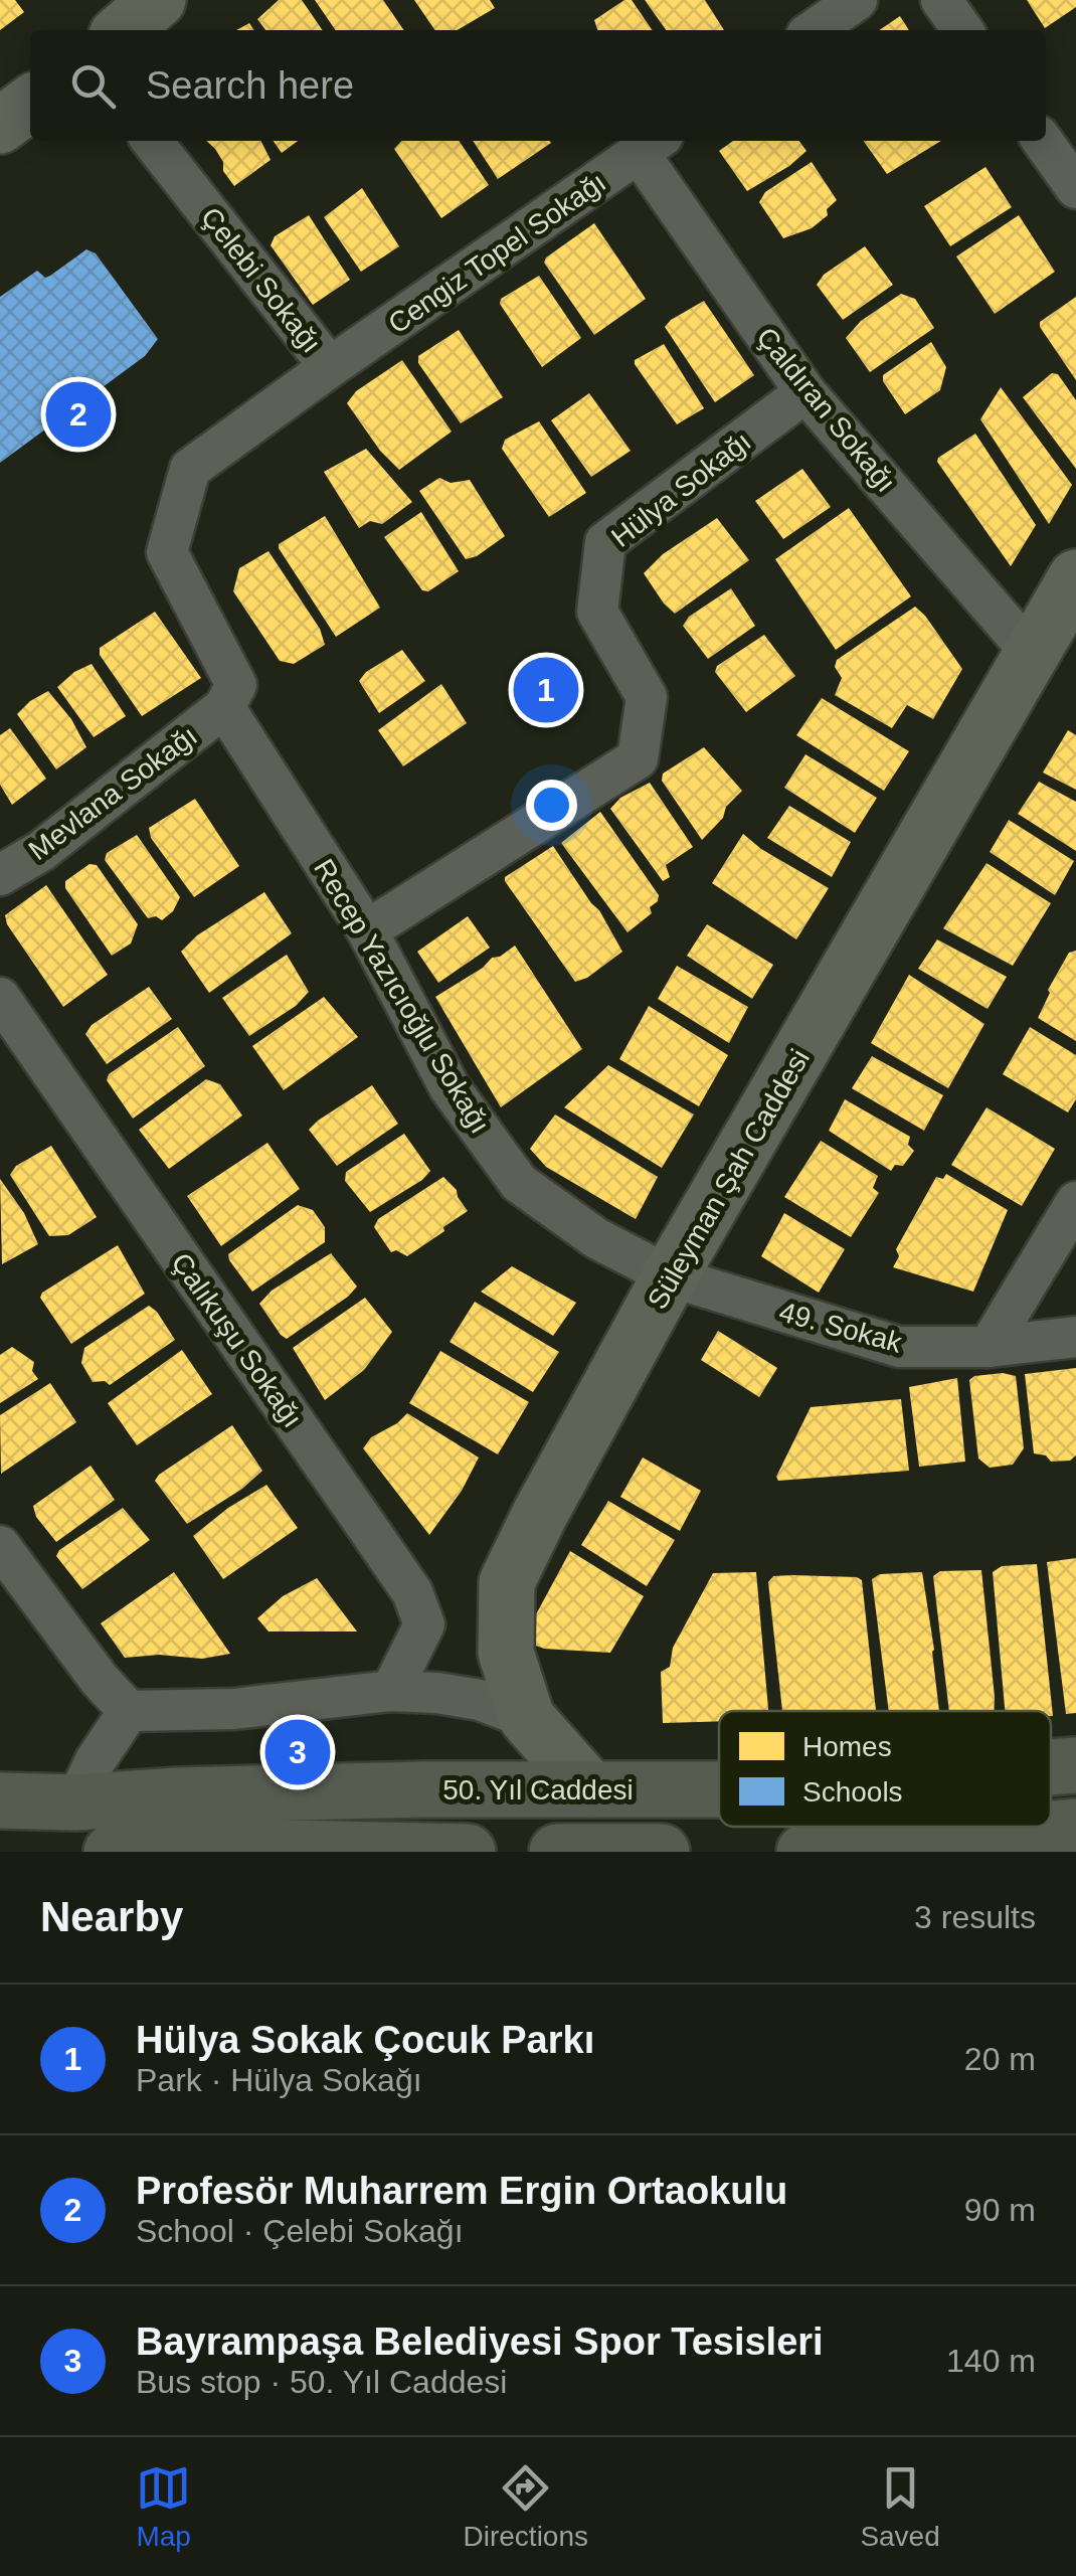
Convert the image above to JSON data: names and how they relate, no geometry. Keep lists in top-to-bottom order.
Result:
{
  "streets": {
    "main road": ["50. Yıl Caddesi"],
    "street": [
      "Cengiz Topel Sokağı",
      "Çelebi Sokağı",
      "Çaldıran Sokağı",
      "Hülya Sokağı",
      "Mevlana Sokağı",
      "Recep Yazıcıoğlu Sokağı",
      "Süleyman Şah Caddesi",
      "49. Sokak",
      "Çalıkuşu Sokağı"
    ]
  },
  "crossings": [
    ["Cengiz Topel Sokağı", "Çelebi Sokağı"],
    ["Cengiz Topel Sokağı", "Çaldıran Sokağı"],
    ["Çelebi Sokağı", "Mevlana Sokağı"],
    ["Çelebi Sokağı", "Recep Yazıcıoğlu Sokağı"],
    ["Çaldıran Sokağı", "Hülya Sokağı"],
    ["Çaldıran Sokağı", "Süleyman Şah Caddesi"],
    ["Hülya Sokağı", "Recep Yazıcıoğlu Sokağı"],
    ["Mevlana Sokağı", "Recep Yazıcıoğlu Sokağı"],
    ["Recep Yazıcıoğlu Sokağı", "Süleyman Şah Caddesi"],
    ["Recep Yazıcıoğlu Sokağı", "49. Sokak"],
    ["Süleyman Şah Caddesi", "49. Sokak"],
    ["Süleyman Şah Caddesi", "50. Yıl Caddesi"]
  ],
  "legend": ["Homes", "Schools"],
  "page": {
    "search": "Search here",
    "pins": ["2", "1", "3"],
    "heading": ["Nearby", "3 results"],
    "list": [
      {
        "mark": "1",
        "name": "Hülya Sokak Çocuk Parkı",
        "note": "Park · Hülya Sokağı",
        "value": "20 m"
      },
      {
        "mark": "2",
        "name": "Profesör Muharrem Ergin Ortaokulu",
        "note": "School · Çelebi Sokağı",
        "value": "90 m"
      },
      {
        "mark": "3",
        "name": "Bayrampaşa Belediyesi Spor Tesisleri",
        "note": "Bus stop · 50. Yıl Caddesi",
        "value": "140 m"
      }
    ],
    "nav": ["Map", "Directions", "Saved"]
  }
}
